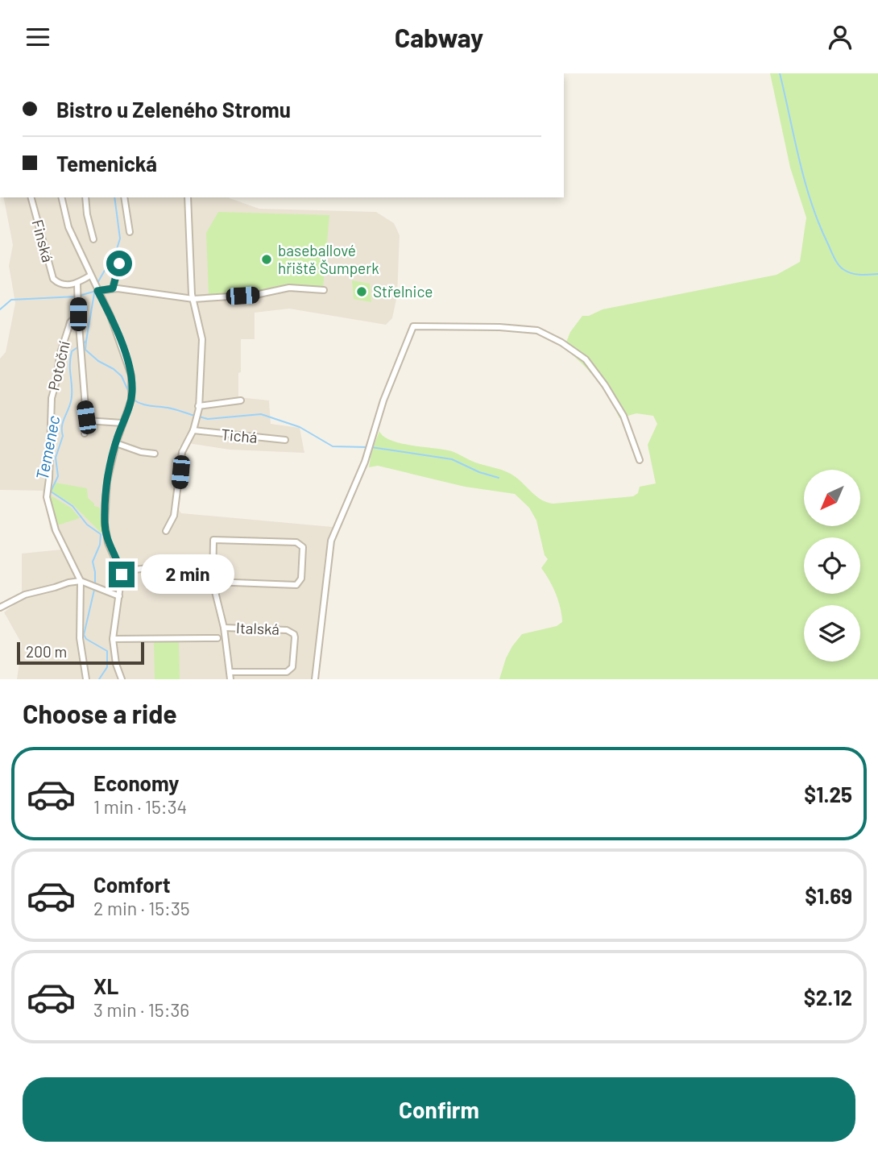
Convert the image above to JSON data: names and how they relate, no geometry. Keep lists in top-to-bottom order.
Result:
{
  "streets": {
    "street": [
      "Finská",
      "Potoční",
      "Tichá",
      "Italská"
    ]
  },
  "crossings": [
    ["Finská", "Potoční"]
  ],
  "water": ["Temenec"],
  "places": ["baseballové hřiště Šumperk", "Střelnice"],
  "scale_bar": "200 m",
  "north": "bottom left",
  "page": {
    "header": "Cabway",
    "banner": ["Bistro u Zeleného Stromu", "Temenická"],
    "bubble": "2 min",
    "scale": "200 m",
    "heading": "Choose a ride",
    "list": [
      {
        "name": "Economy",
        "note": "1 min · 15:34",
        "value": "$1.25"
      },
      {
        "name": "Comfort",
        "note": "2 min · 15:35",
        "value": "$1.69"
      },
      {
        "name": "XL",
        "note": "3 min · 15:36",
        "value": "$2.12"
      }
    ],
    "buttons": "Confirm"
  }
}
